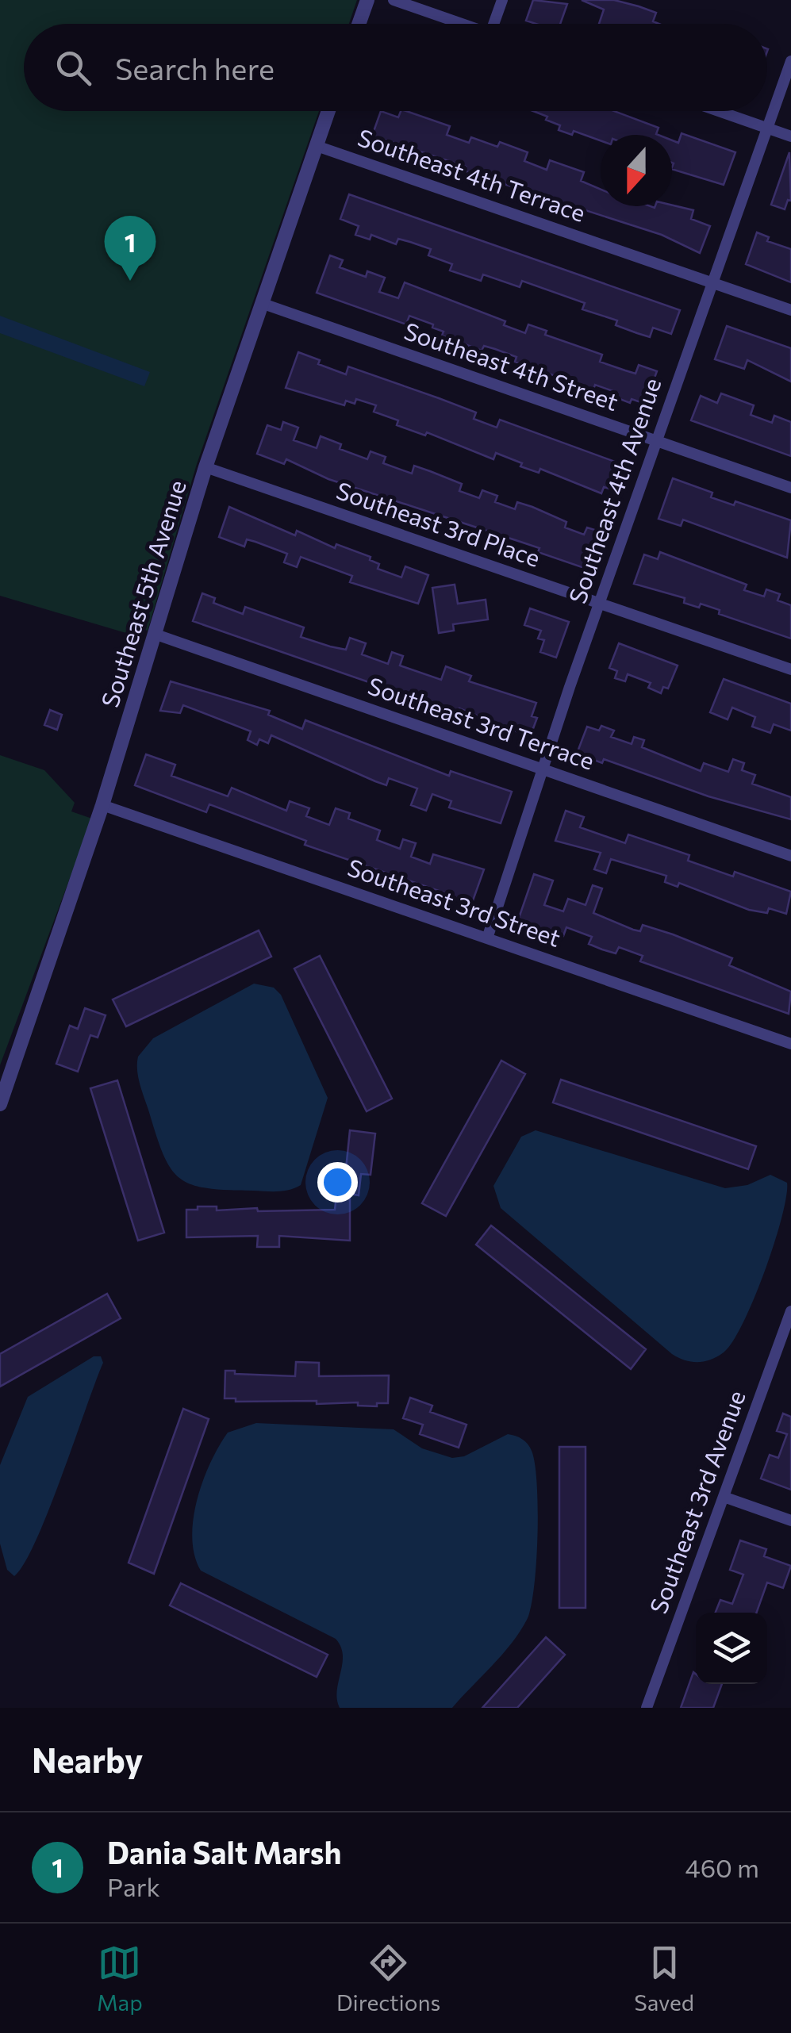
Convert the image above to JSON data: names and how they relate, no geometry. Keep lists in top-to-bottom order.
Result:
{
  "streets": {
    "street": [
      "Southeast 4th Terrace",
      "Southeast 4th Street",
      "Southeast 4th Avenue",
      "Southeast 3rd Place",
      "Southeast 5th Avenue",
      "Southeast 3rd Terrace",
      "Southeast 3rd Street",
      "Southeast 3rd Avenue"
    ]
  },
  "crossings": [
    ["Southeast 4th Terrace", "Southeast 4th Avenue"],
    ["Southeast 4th Terrace", "Southeast 5th Avenue"],
    ["Southeast 4th Street", "Southeast 4th Avenue"],
    ["Southeast 4th Street", "Southeast 5th Avenue"],
    ["Southeast 4th Avenue", "Southeast 3rd Place"],
    ["Southeast 4th Avenue", "Southeast 3rd Terrace"],
    ["Southeast 4th Avenue", "Southeast 3rd Street"],
    ["Southeast 3rd Place", "Southeast 5th Avenue"],
    ["Southeast 5th Avenue", "Southeast 3rd Terrace"],
    ["Southeast 5th Avenue", "Southeast 3rd Street"]
  ],
  "north": "bottom",
  "page": {
    "search": "Search here",
    "pins": "1",
    "heading": "Nearby",
    "list": [
      {
        "mark": "1",
        "name": "Dania Salt Marsh",
        "note": "Park",
        "value": "460 m"
      }
    ],
    "nav": ["Map", "Directions", "Saved"]
  }
}
